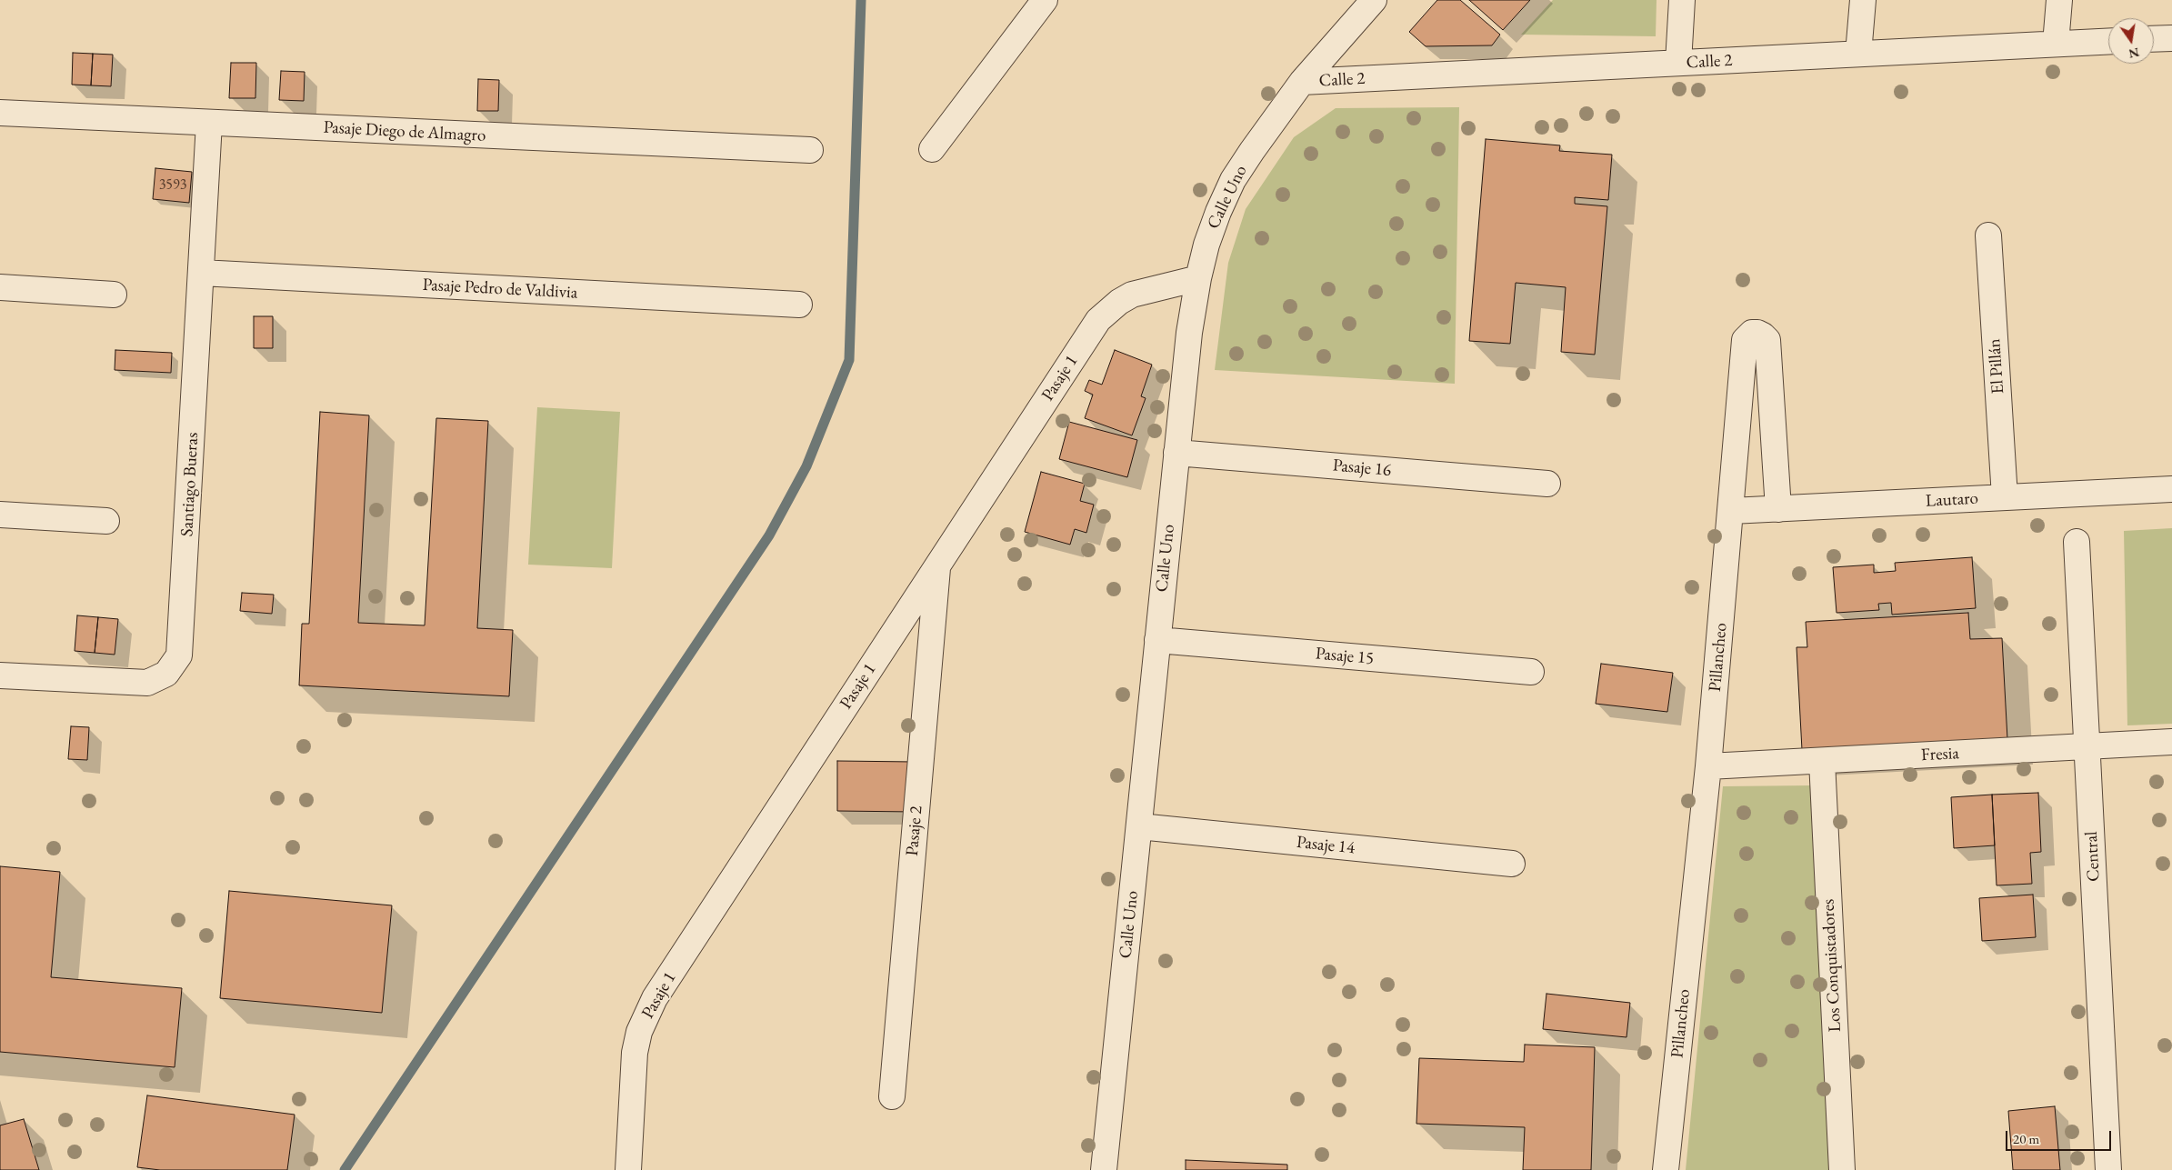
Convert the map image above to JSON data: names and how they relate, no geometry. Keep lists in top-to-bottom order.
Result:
{
  "streets": {
    "street": [
      "Calle 2",
      "Pasaje Diego de Almagro",
      "Calle Uno",
      "Pasaje Pedro de Valdivia",
      "El Pillán",
      "Pasaje 1",
      "Pasaje 16",
      "Santiago Bueras",
      "Lautaro",
      "Pasaje 15",
      "Pillancheo",
      "Fresia",
      "Pasaje 2",
      "Pasaje 14",
      "Central",
      "Los Conquistadores"
    ]
  },
  "crossings": [
    ["Calle 2", "Calle Uno"],
    ["Pasaje Diego de Almagro", "Santiago Bueras"],
    ["Calle Uno", "Pasaje 1"],
    ["Calle Uno", "Pasaje 16"],
    ["Calle Uno", "Pasaje 15"],
    ["Calle Uno", "Pasaje 14"],
    ["Pasaje Pedro de Valdivia", "Santiago Bueras"],
    ["El Pillán", "Lautaro"],
    ["Pasaje 1", "Pasaje 2"],
    ["Lautaro", "Pillancheo"],
    ["Pillancheo", "Fresia"],
    ["Fresia", "Central"],
    ["Fresia", "Los Conquistadores"]
  ],
  "house_numbers": ["3593"],
  "scale_bar": "20 m",
  "north": "bottom"
}
